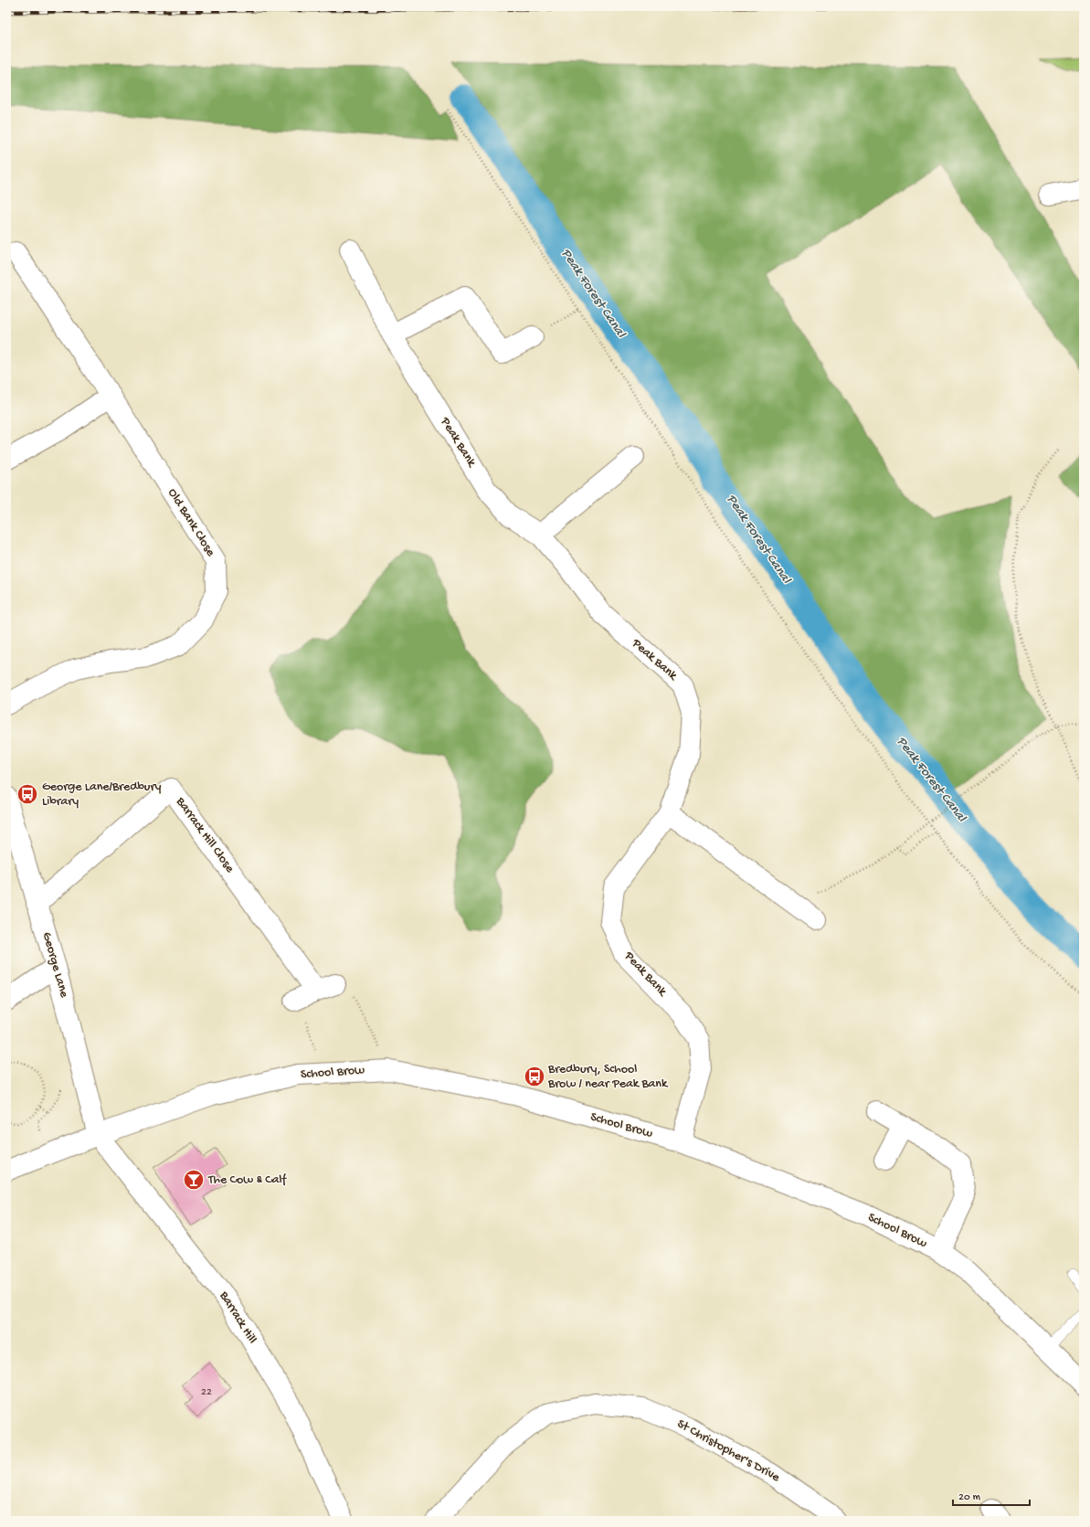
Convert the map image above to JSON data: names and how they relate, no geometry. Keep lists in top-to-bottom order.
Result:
{
  "streets": {
    "street": [
      "Peak Bank",
      "Old Bank Close",
      "Barrack Hill Close",
      "George Lane",
      "School Brow",
      "Barrack Hill",
      "St Christopher's Drive"
    ]
  },
  "crossings": [
    ["Peak Bank", "School Brow"],
    ["Barrack Hill Close", "George Lane"],
    ["George Lane", "School Brow"],
    ["George Lane", "Barrack Hill"],
    ["School Brow", "Barrack Hill"]
  ],
  "water": ["Peak Forest Canal"],
  "places": {
    "bus stop": ["George Lane/Bredbury Library", "Bredbury, School Brow / near Peak Bank"],
    "bar": ["The Cow & Calf"]
  },
  "house_numbers": ["22"],
  "scale_bar": "20 m"
}
